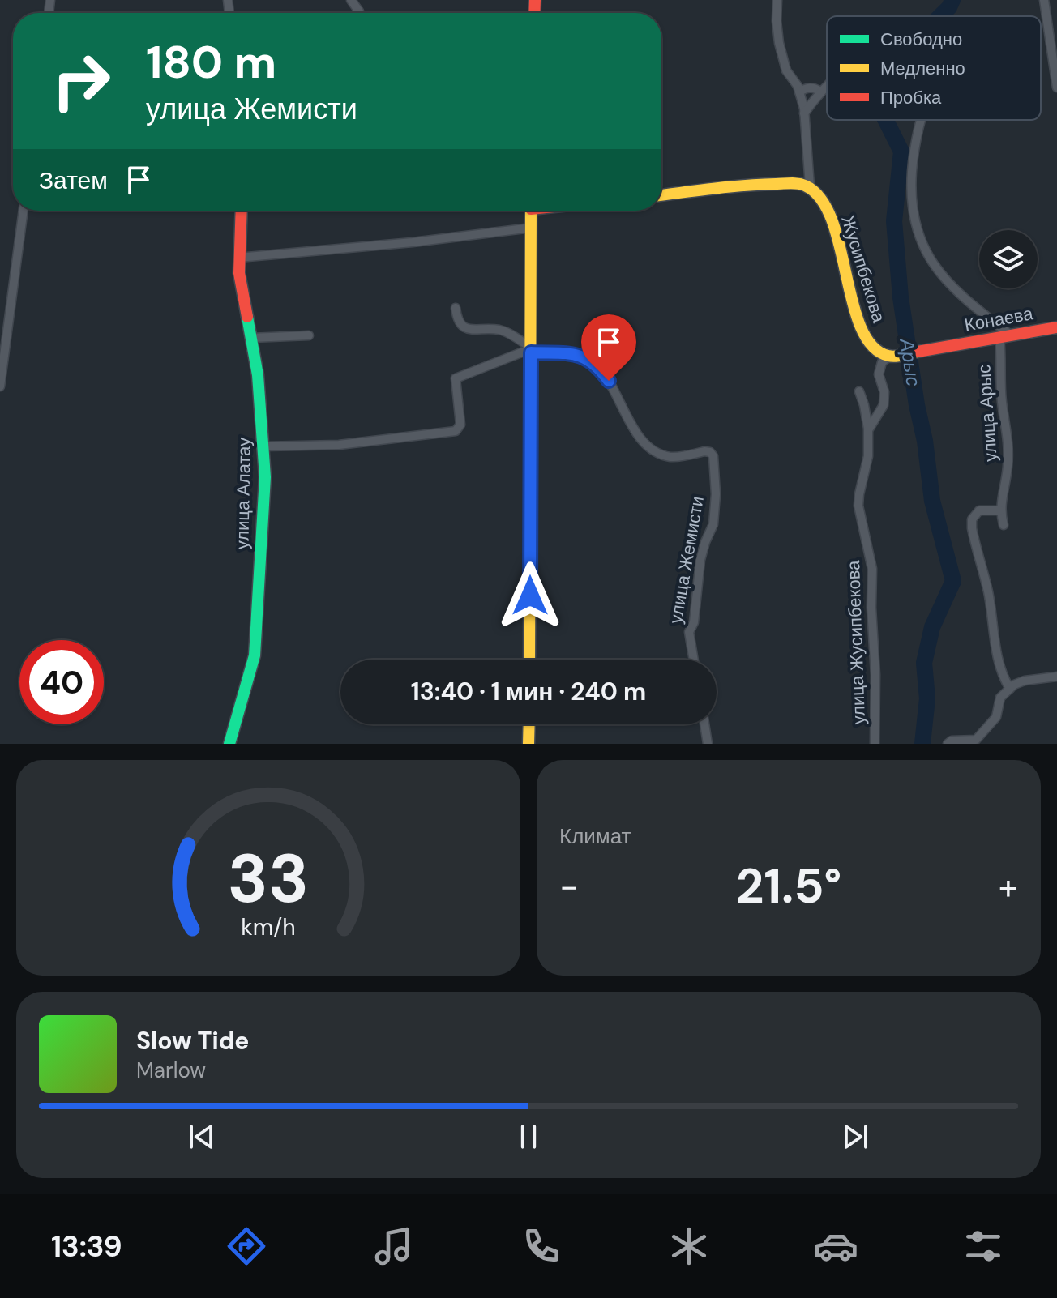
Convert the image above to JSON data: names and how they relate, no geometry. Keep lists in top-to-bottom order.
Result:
{
  "streets": {
    "street": [
      "Жусипбекова",
      "Конаева",
      "улица Арыс",
      "улица Алатау",
      "улица Жемисти",
      "улица Жусипбекова"
    ]
  },
  "crossings": [
    ["Жусипбекова", "Конаева"],
    ["Жусипбекова", "улица Жусипбекова"],
    ["Конаева", "улица Арыс"],
    ["Конаева", "улица Жусипбекова"]
  ],
  "water": ["Арыс"],
  "legend": ["Свободно", "Медленно", "Пробка"],
  "page": {
    "turn": ["180 m", "улица Жемисти"],
    "then": "Затем",
    "limit": "40",
    "trip": "13:40 · 1 мин · 240 m",
    "tile": "Климат",
    "heat": ["−", "21.5°", "+"],
    "song": ["Slow Tide", "Marlow"],
    "tabs": "13:39",
    "gauge": ["33", "km/h"]
  }
}
